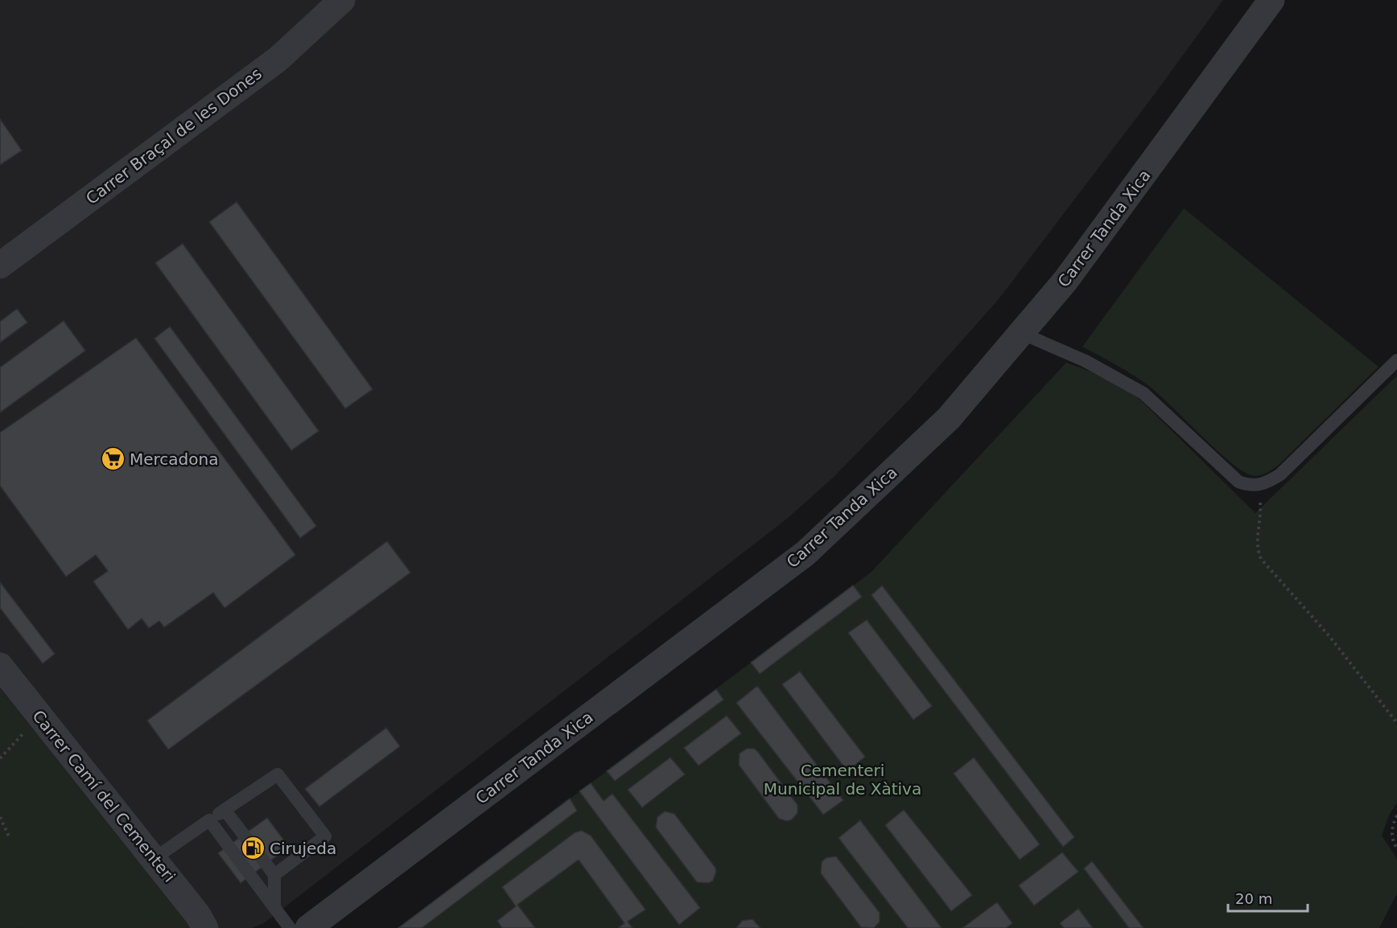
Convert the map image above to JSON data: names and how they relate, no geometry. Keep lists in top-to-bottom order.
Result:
{
  "streets": {
    "street": ["Carrer Braçal de les Dones", "Carrer Tanda Xica", "Carrer Camí del Cementeri"]
  },
  "parks": ["Cementeri Municipal de Xàtiva"],
  "places": {
    "supermarket": ["Mercadona"],
    "fuel station": ["Cirujeda"]
  },
  "scale_bar": "20 m"
}
